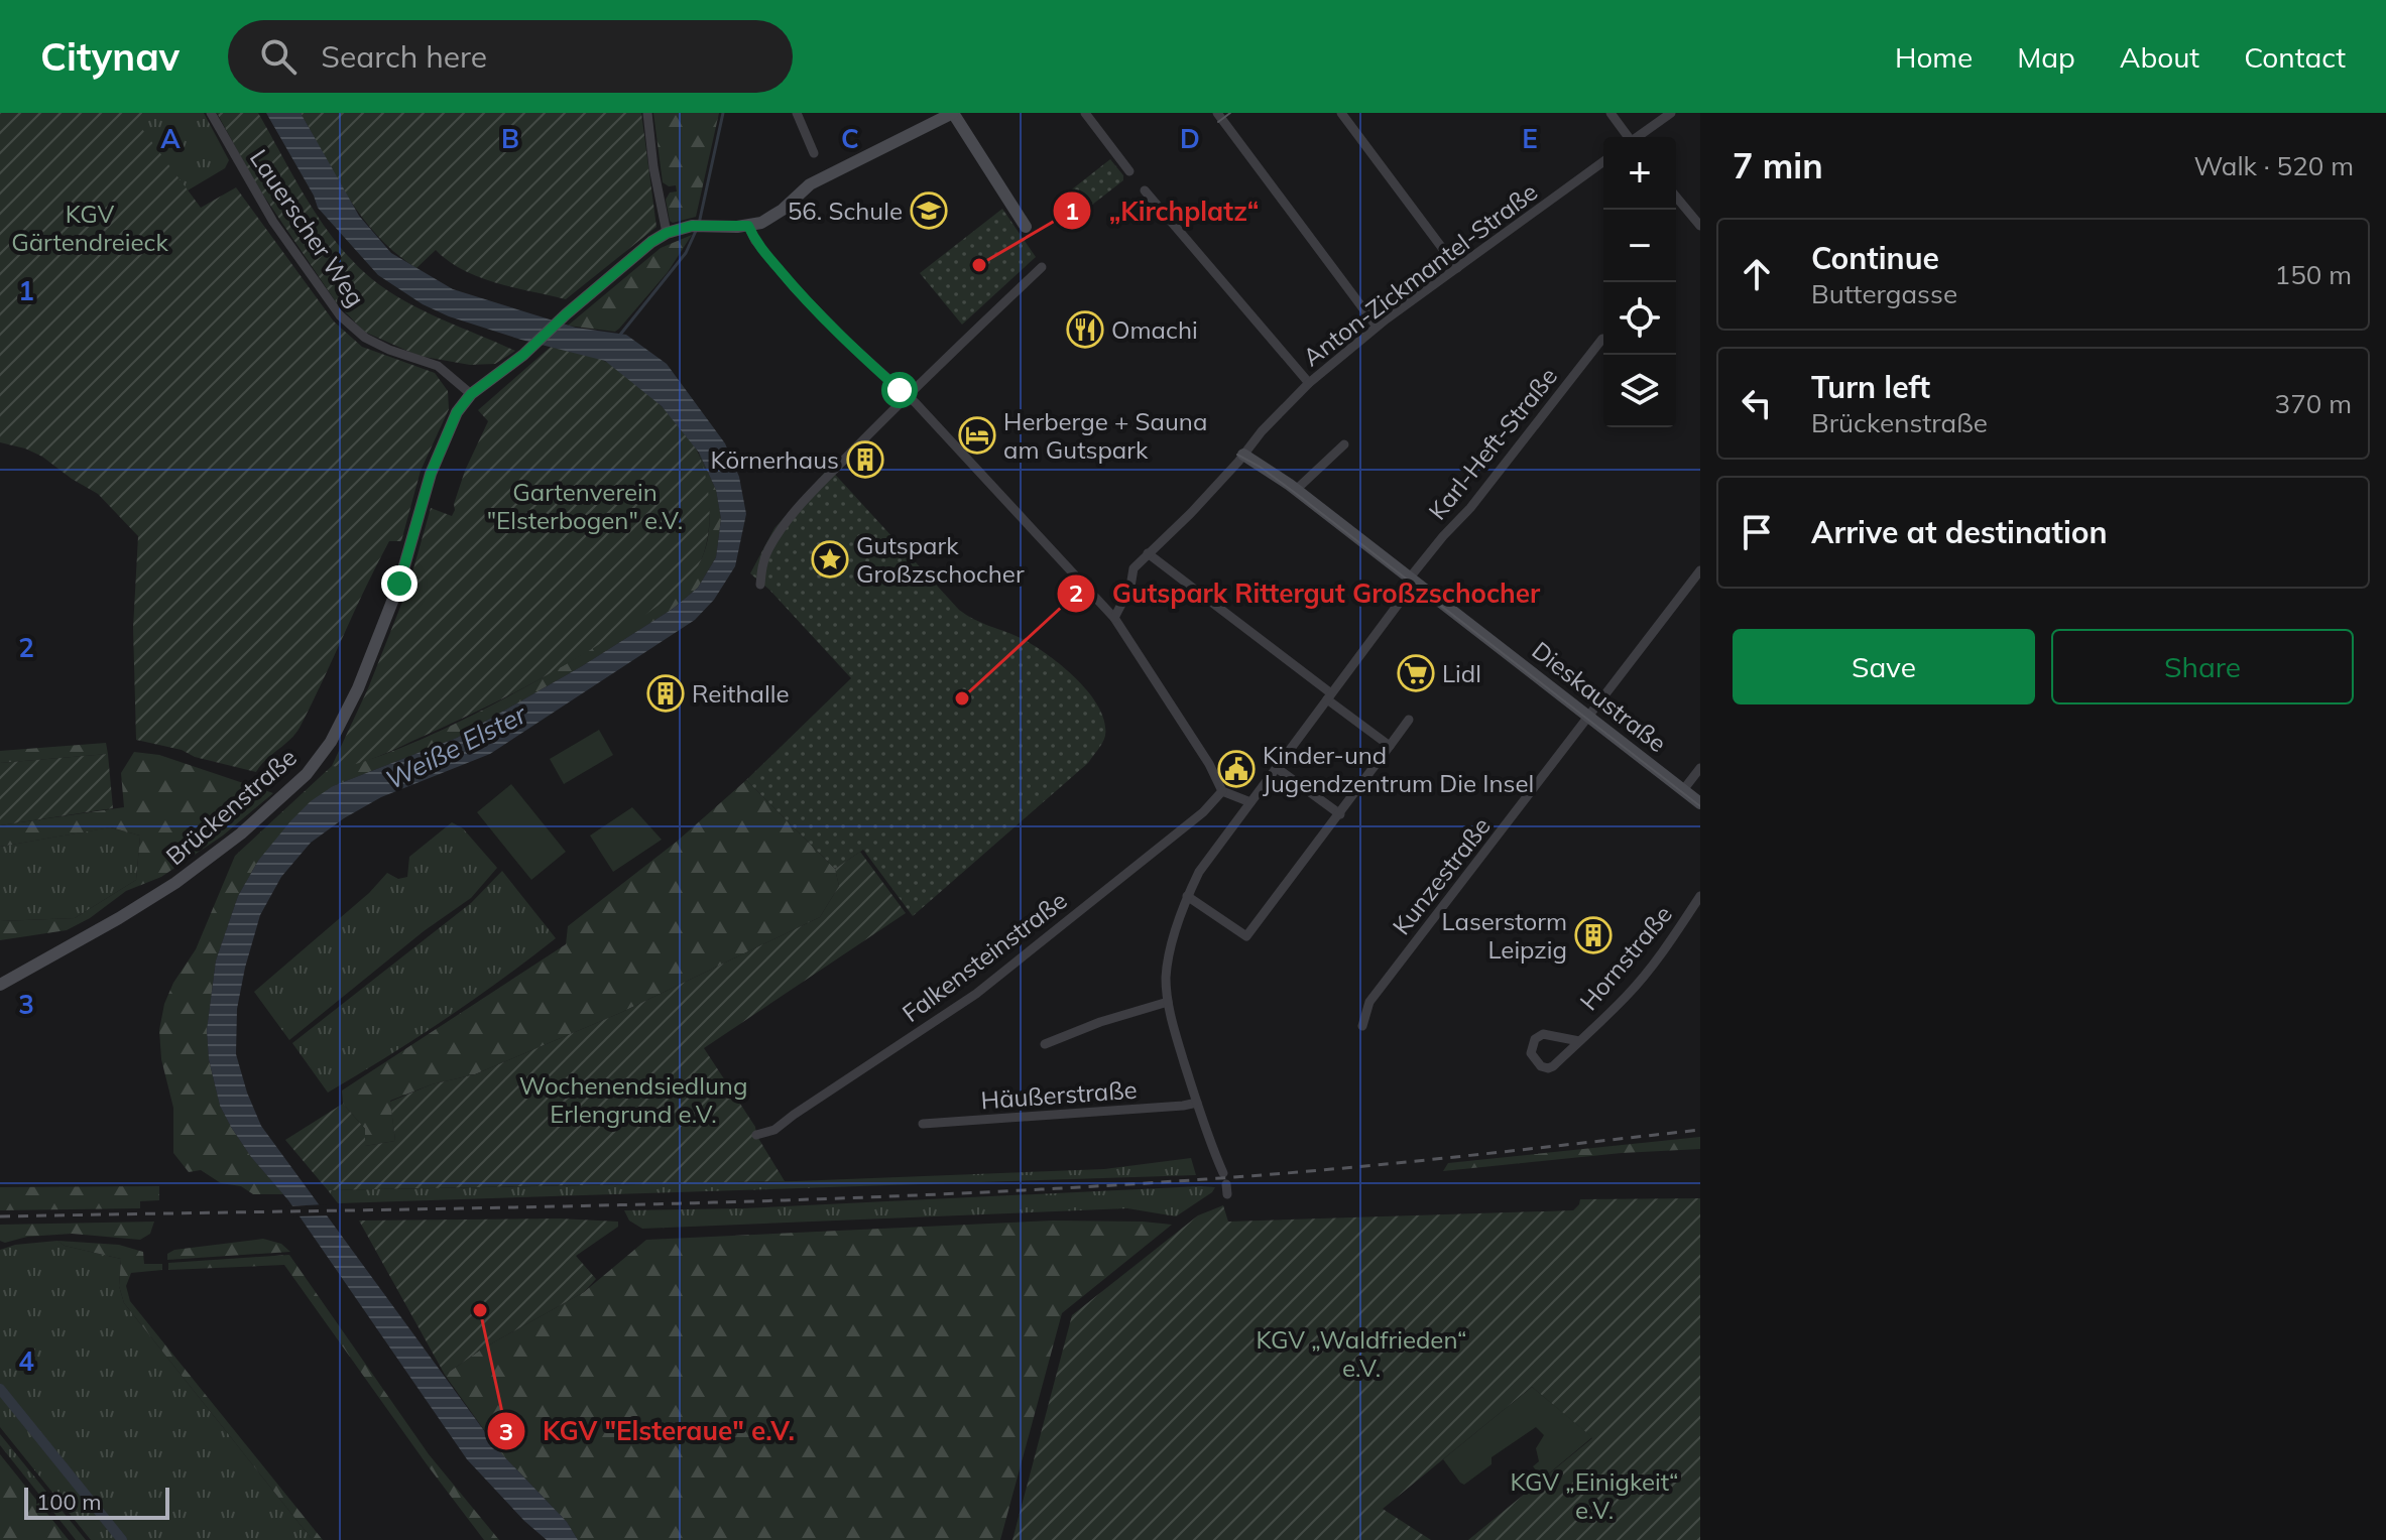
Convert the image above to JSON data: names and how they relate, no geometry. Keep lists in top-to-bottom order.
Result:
{
  "streets": {
    "main road": ["Dieskaustraße", "Brückenstraße"],
    "street": [
      "Lauerscher Weg",
      "Anton-Zickmantel-Straße",
      "Karl-Heft-Straße",
      "Kunzestraße",
      "Falkensteinstraße",
      "Hornstraße",
      "Häußerstraße"
    ]
  },
  "crossings": [
    ["Lauerscher Weg", "Brückenstraße"],
    ["Anton-Zickmantel-Straße", "Dieskaustraße"],
    ["Karl-Heft-Straße", "Dieskaustraße"],
    ["Dieskaustraße", "Kunzestraße"]
  ],
  "water": ["Weiße Elster"],
  "parks": [
    "KGV Gärtendreieck",
    "Gartenverein \"Elsterbogen\" e.V.",
    "Wochenendsiedlung Erlengrund e.V.",
    "KGV „Waldfrieden“ e.V.",
    "KGV „Einigkeit“ e.V."
  ],
  "places": {
    "school or university": ["56. Schule"],
    "other": ["„Kirchplatz“", "Gutspark Rittergut Großzschocher", "KGV \"Elsteraue\" e.V."],
    "restaurant": ["Omachi"],
    "hotel": ["Herberge + Sauna am Gutspark"],
    "building": ["Körnerhaus", "Reithalle", "Laserstorm Leipzig"],
    "place": ["Gutspark Großzschocher"],
    "supermarket": ["Lidl"],
    "public building": ["Kinder-und Jugendzentrum Die Insel"]
  },
  "scale_bar": "100 m",
  "page": {
    "header": "Citynav",
    "search": "Search here",
    "nav": [
      "Home",
      "Map",
      "About",
      "Contact"
    ],
    "heading": ["7 min", "Walk · 520 m"],
    "map_buttons": ["+", "−"],
    "list": [
      ["Continue", "Buttergasse", "150 m"],
      ["Turn left", "Brückenstraße", "370 m"],
      "Arrive at destination"
    ],
    "buttons": ["Save", "Share"],
    "scale": "100 m"
  },
  "grid": {
    "columns": [
      "A",
      "B",
      "C",
      "D",
      "E"
    ],
    "rows": [
      "1",
      "2",
      "3",
      "4"
    ]
  }
}
